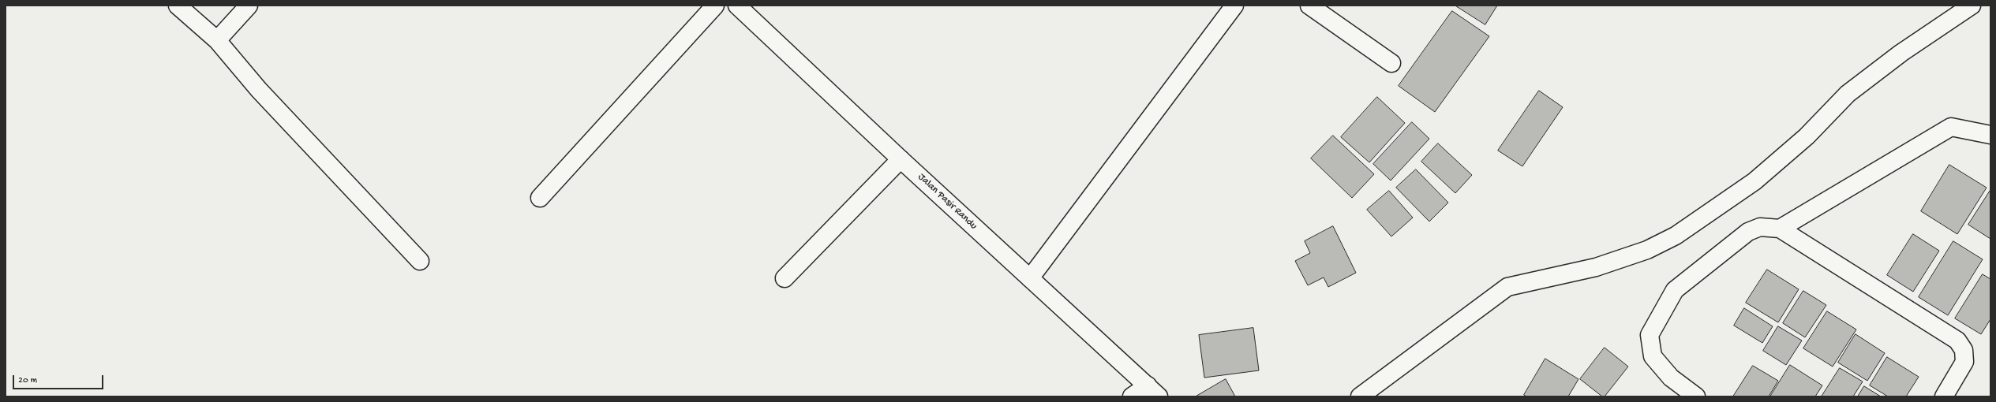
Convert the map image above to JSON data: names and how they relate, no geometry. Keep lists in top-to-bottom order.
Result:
{
  "streets": {
    "street": ["Jalan Pasir Randu"]
  },
  "scale_bar": "20 m"
}
